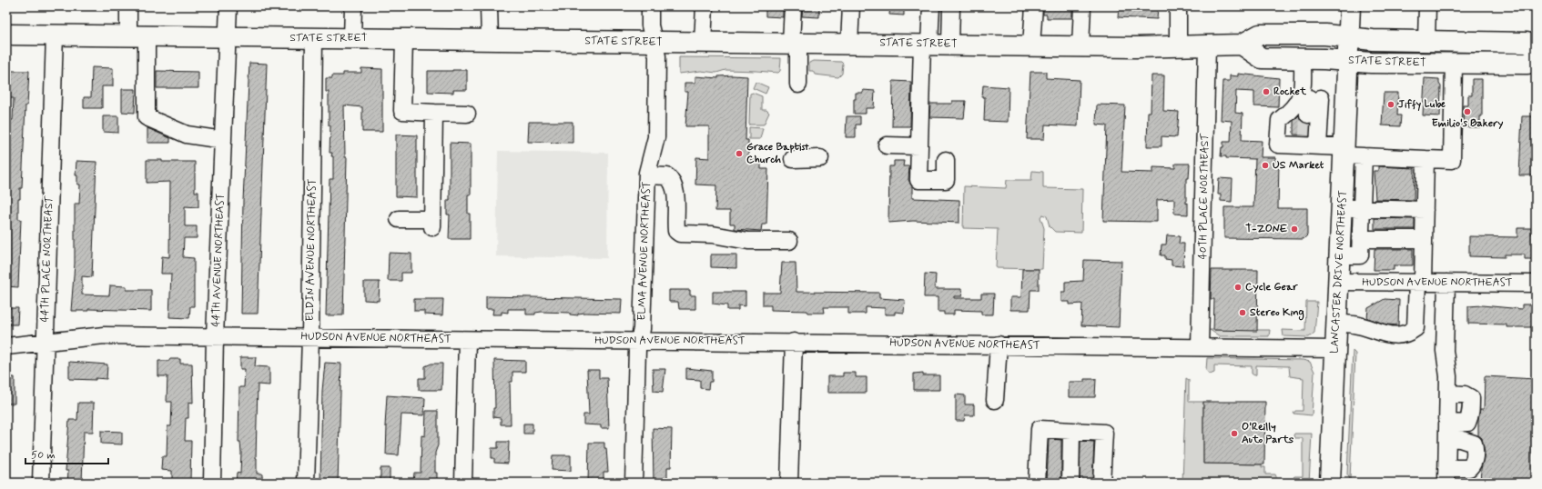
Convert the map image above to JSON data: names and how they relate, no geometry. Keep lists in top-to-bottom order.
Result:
{
  "streets": {
    "main road": ["STATE STREET", "LANCASTER DRIVE NORTHEAST"],
    "street": [
      "40TH PLACE NORTHEAST",
      "ELDIN AVENUE NORTHEAST",
      "ELMA AVENUE NORTHEAST",
      "44TH PLACE NORTHEAST",
      "44TH AVENUE NORTHEAST",
      "HUDSON AVENUE NORTHEAST"
    ]
  },
  "crossings": [
    ["STATE STREET", "40TH PLACE NORTHEAST"],
    ["STATE STREET", "ELDIN AVENUE NORTHEAST"],
    ["STATE STREET", "ELMA AVENUE NORTHEAST"],
    ["STATE STREET", "44TH PLACE NORTHEAST"],
    ["STATE STREET", "44TH AVENUE NORTHEAST"],
    ["STATE STREET", "LANCASTER DRIVE NORTHEAST"],
    ["40TH PLACE NORTHEAST", "HUDSON AVENUE NORTHEAST"],
    ["ELDIN AVENUE NORTHEAST", "HUDSON AVENUE NORTHEAST"],
    ["ELMA AVENUE NORTHEAST", "HUDSON AVENUE NORTHEAST"],
    ["44TH PLACE NORTHEAST", "HUDSON AVENUE NORTHEAST"],
    ["44TH AVENUE NORTHEAST", "HUDSON AVENUE NORTHEAST"],
    ["LANCASTER DRIVE NORTHEAST", "HUDSON AVENUE NORTHEAST"]
  ],
  "places": [
    "Rocket",
    "Jiffy Lube",
    "Emilio's Bakery",
    "Grace Baptist Church",
    "US Market",
    "T-ZONE",
    "Cycle Gear",
    "Stereo King",
    "O'Reilly Auto Parts"
  ],
  "scale_bar": "50 m"
}
